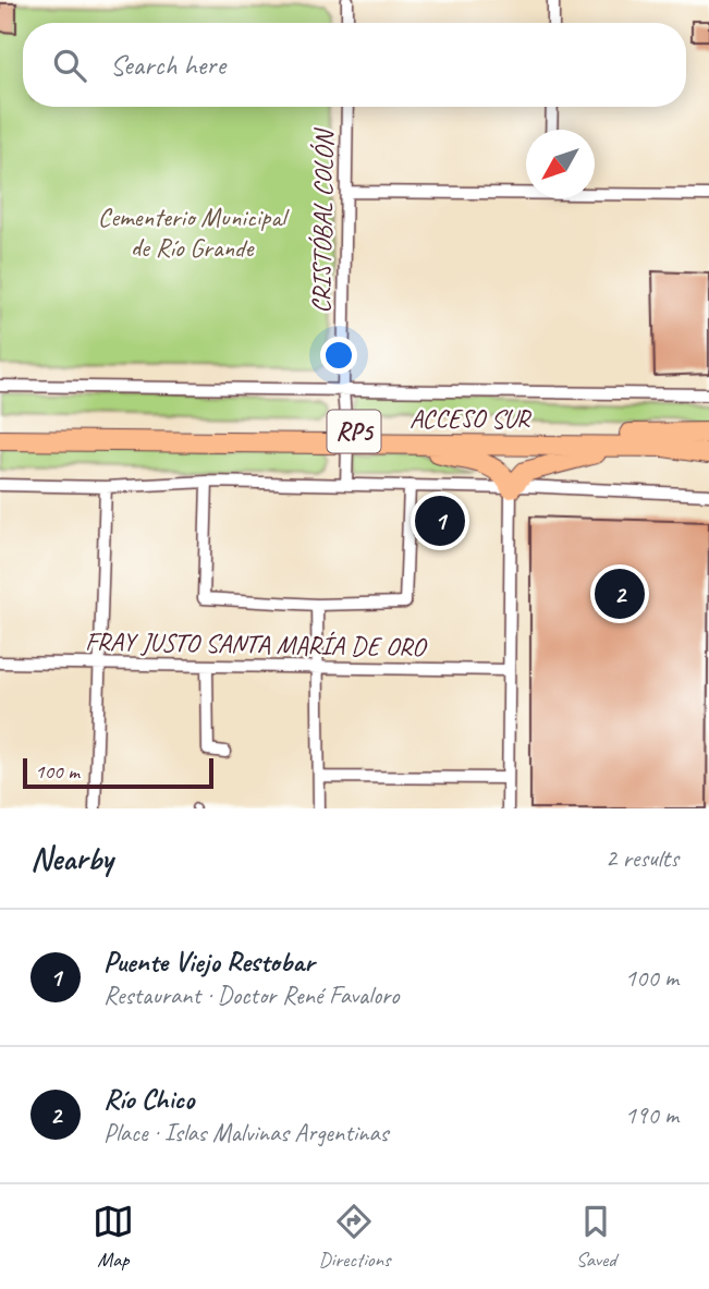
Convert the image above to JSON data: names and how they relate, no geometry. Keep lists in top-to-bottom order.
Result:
{
  "streets": {
    "main road": ["ACCESO SUR", "RP5"],
    "street": ["CRISTÓBAL COLÓN", "FRAY JUSTO SANTA MARÍA DE ORO"]
  },
  "crossings": [
    ["CRISTÓBAL COLÓN", "ACCESO SUR"]
  ],
  "parks": ["Cementerio Municipal de Río Grande"],
  "scale_bar": "100 m",
  "north": "bottom left",
  "page": {
    "search": "Search here",
    "pins": ["1", "2"],
    "scale": "100 m",
    "heading": ["Nearby", "2 results"],
    "list": [
      {
        "mark": "1",
        "name": "Puente Viejo Restobar",
        "note": "Restaurant · Doctor René Favaloro",
        "value": "100 m"
      },
      {
        "mark": "2",
        "name": "Río Chico",
        "note": "Place · Islas Malvinas Argentinas",
        "value": "190 m"
      }
    ],
    "nav": ["Map", "Directions", "Saved"]
  }
}
